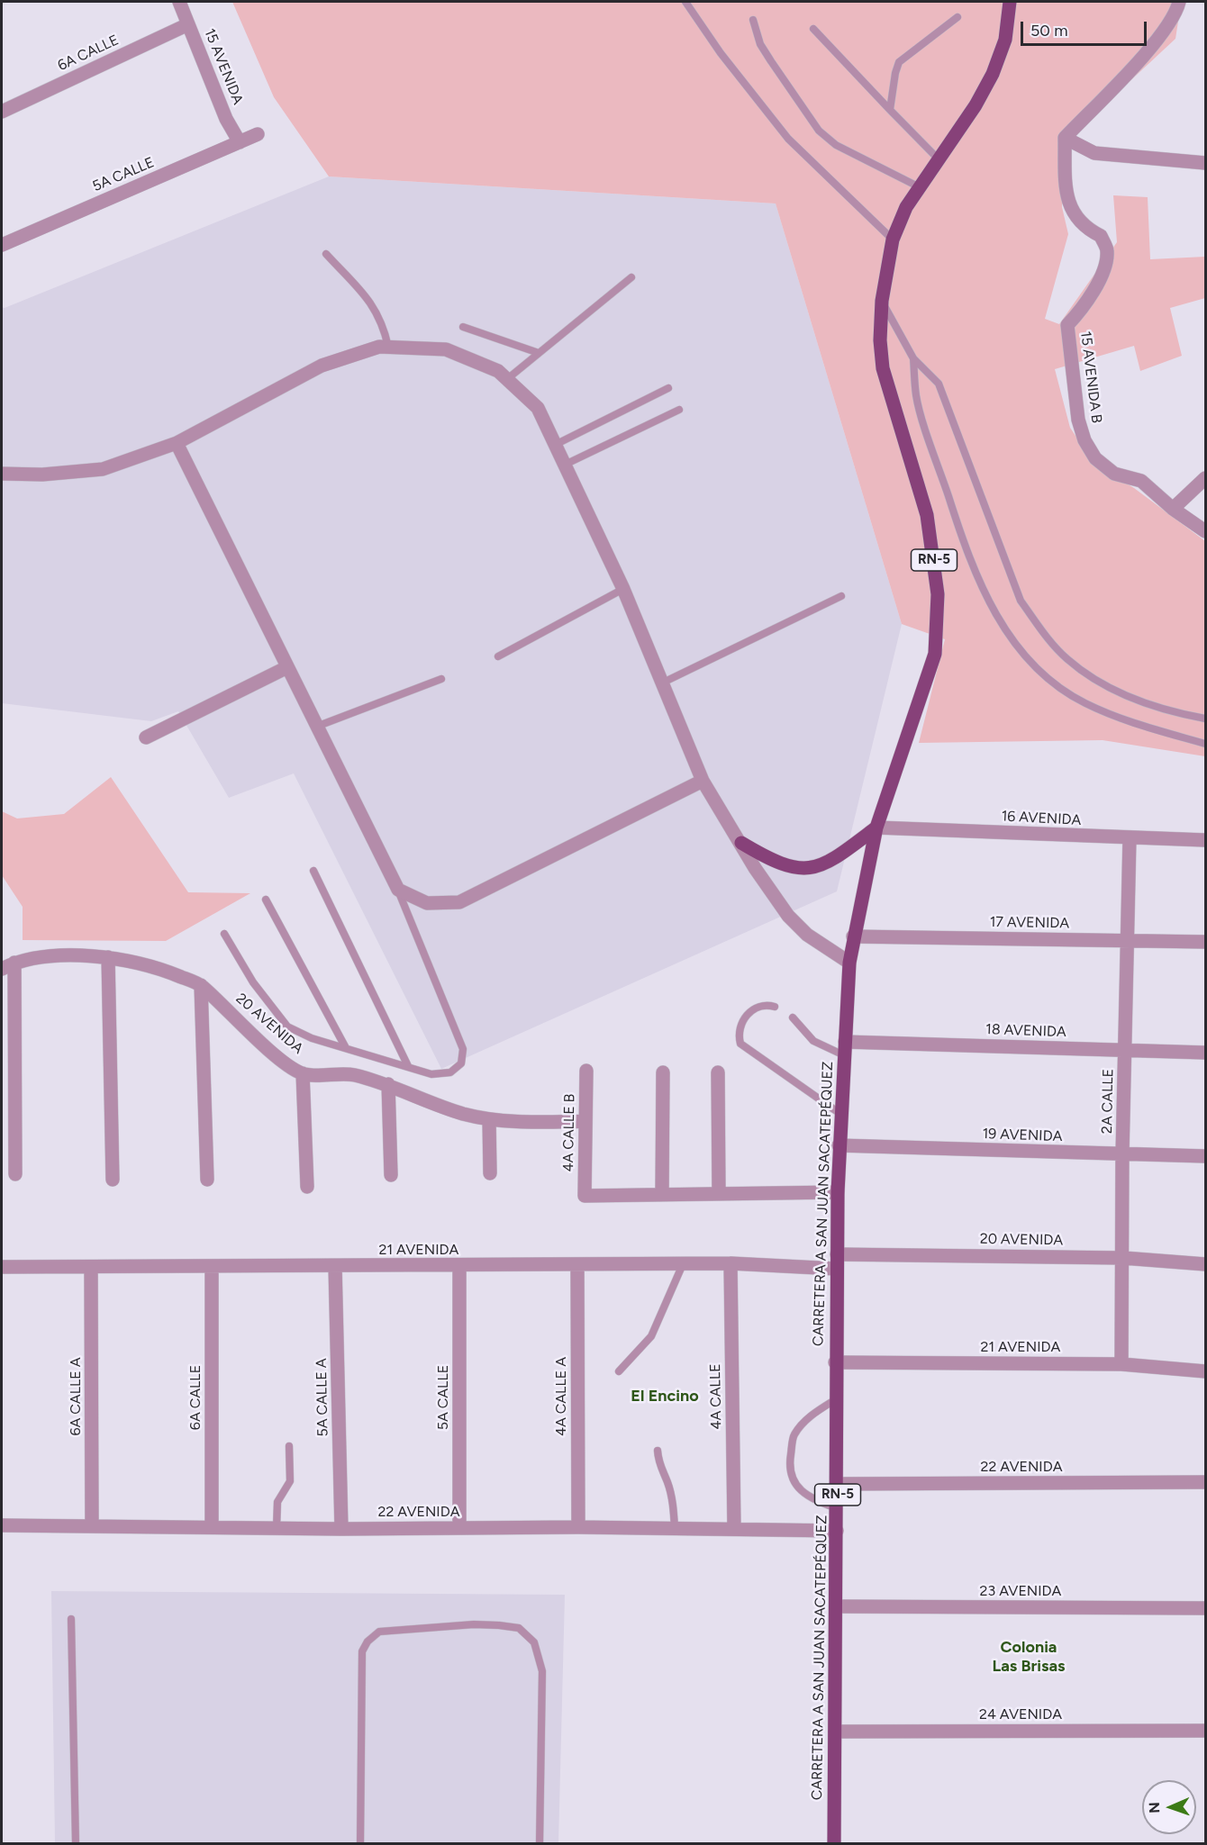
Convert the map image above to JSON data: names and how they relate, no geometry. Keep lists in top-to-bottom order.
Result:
{
  "streets": {
    "main road": ["RN-5", "CARRETERA A SAN JUAN SACATEPÉQUEZ"],
    "street": [
      "6A CALLE",
      "15 AVENIDA",
      "5A CALLE",
      "15 AVENIDA B",
      "16 AVENIDA",
      "17 AVENIDA",
      "20 AVENIDA",
      "18 AVENIDA",
      "2A CALLE",
      "4A CALLE B",
      "19 AVENIDA",
      "21 AVENIDA",
      "6A CALLE A",
      "4A CALLE A",
      "4A CALLE",
      "5A CALLE A",
      "22 AVENIDA",
      "23 AVENIDA",
      "24 AVENIDA"
    ]
  },
  "crossings": [
    ["6A CALLE", "15 AVENIDA"],
    ["6A CALLE", "21 AVENIDA"],
    ["6A CALLE", "22 AVENIDA"],
    ["15 AVENIDA", "5A CALLE"],
    ["5A CALLE", "21 AVENIDA"],
    ["5A CALLE", "22 AVENIDA"],
    ["16 AVENIDA", "2A CALLE"],
    ["16 AVENIDA", "CARRETERA A SAN JUAN SACATEPÉQUEZ"],
    ["17 AVENIDA", "2A CALLE"],
    ["17 AVENIDA", "CARRETERA A SAN JUAN SACATEPÉQUEZ"],
    ["20 AVENIDA", "2A CALLE"],
    ["20 AVENIDA", "4A CALLE B"],
    ["20 AVENIDA", "CARRETERA A SAN JUAN SACATEPÉQUEZ"],
    ["18 AVENIDA", "2A CALLE"],
    ["18 AVENIDA", "CARRETERA A SAN JUAN SACATEPÉQUEZ"],
    ["2A CALLE", "19 AVENIDA"],
    ["2A CALLE", "21 AVENIDA"],
    ["19 AVENIDA", "CARRETERA A SAN JUAN SACATEPÉQUEZ"],
    ["CARRETERA A SAN JUAN SACATEPÉQUEZ", "21 AVENIDA"],
    ["CARRETERA A SAN JUAN SACATEPÉQUEZ", "22 AVENIDA"],
    ["CARRETERA A SAN JUAN SACATEPÉQUEZ", "23 AVENIDA"],
    ["CARRETERA A SAN JUAN SACATEPÉQUEZ", "24 AVENIDA"],
    ["21 AVENIDA", "6A CALLE A"],
    ["21 AVENIDA", "4A CALLE A"],
    ["21 AVENIDA", "4A CALLE"],
    ["21 AVENIDA", "5A CALLE A"],
    ["6A CALLE A", "22 AVENIDA"],
    ["4A CALLE A", "22 AVENIDA"],
    ["4A CALLE", "22 AVENIDA"],
    ["5A CALLE A", "22 AVENIDA"]
  ],
  "districts": ["El Encino", "Colonia Las Brisas"],
  "scale_bar": "50 m",
  "north": "left"
}
